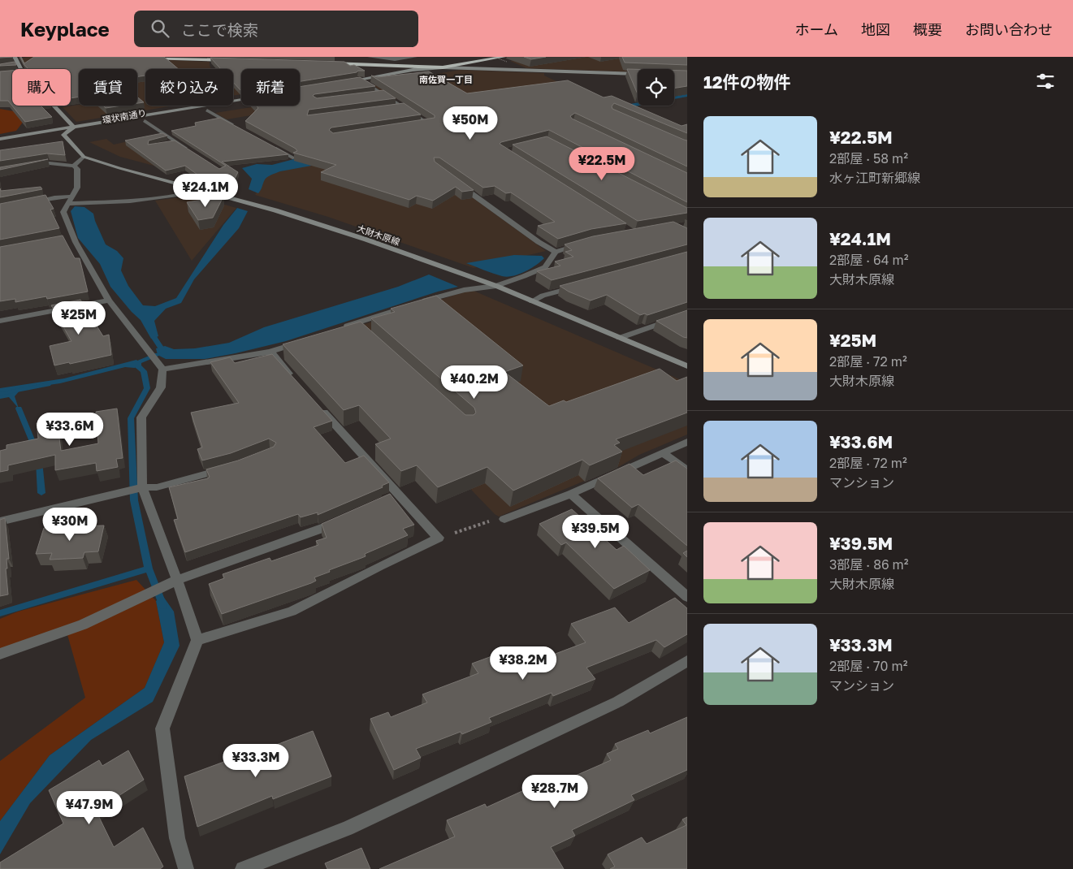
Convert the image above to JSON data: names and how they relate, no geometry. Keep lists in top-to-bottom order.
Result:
{
  "streets": {
    "street": ["環状南通り", "大財木原線"]
  },
  "crossings": [
    ["環状南通り", "大財木原線"]
  ],
  "districts": ["南佐賀一丁目"],
  "page": {
    "header": "Keyplace",
    "search": "ここで検索",
    "nav": [
      "ホーム",
      "地図",
      "概要",
      "お問い合わせ"
    ],
    "heading": "12件の物件",
    "chip": [
      "購入",
      "賃貸",
      "絞り込み",
      "新着"
    ],
    "list": [
      {
        "name": "¥22.5M",
        "note": "2部屋 · 58 m² · 水ヶ江町新郷線"
      },
      {
        "name": "¥24.1M",
        "note": "2部屋 · 64 m² · 大財木原線"
      },
      {
        "name": "¥25M",
        "note": "2部屋 · 72 m² · 大財木原線"
      },
      {
        "name": "¥33.6M",
        "note": "2部屋 · 72 m² · マンション"
      },
      {
        "name": "¥39.5M",
        "note": "3部屋 · 86 m² · 大財木原線"
      },
      {
        "name": "¥33.3M",
        "note": "2部屋 · 70 m² · マンション"
      }
    ],
    "price": [
      "¥50M",
      "¥22.5M",
      "¥24.1M",
      "¥25M",
      "¥40.2M",
      "¥33.6M",
      "¥30M",
      "¥39.5M",
      "¥38.2M",
      "¥33.3M",
      "¥28.7M",
      "¥47.9M"
    ]
  }
}
